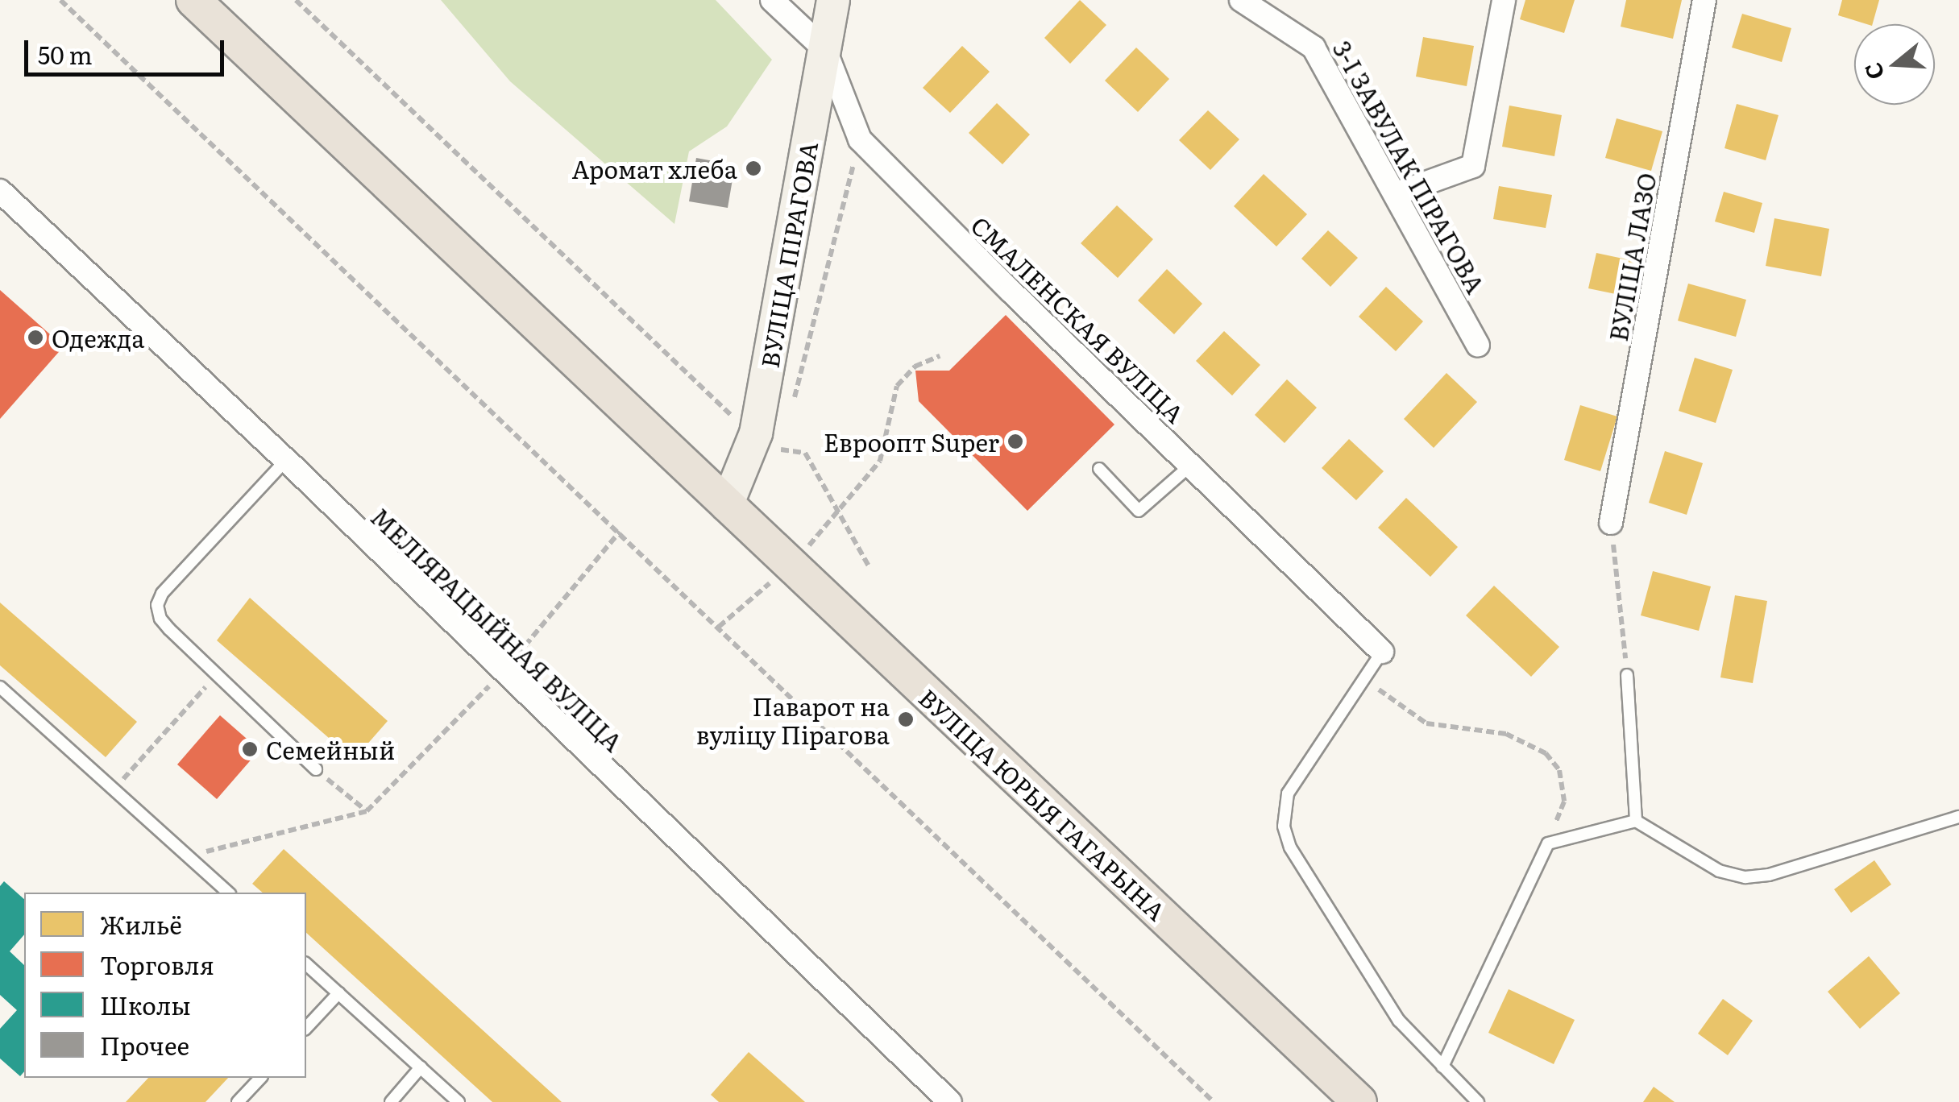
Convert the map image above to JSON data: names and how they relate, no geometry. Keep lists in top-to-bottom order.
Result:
{
  "streets": {
    "main road": ["ВУЛІЦА ПІРАГОВА", "ВУЛІЦА ЮРЫЯ ГАГАРЫНА"],
    "street": [
      "3-І ЗАВУЛАК ПІРАГОВА",
      "ВУЛІЦА ЛАЗО",
      "СМАЛЕНСКАЯ ВУЛІЦА",
      "МЕЛІЯРАЦЫЙНАЯ ВУЛІЦА"
    ]
  },
  "crossings": [
    ["ВУЛІЦА ПІРАГОВА", "СМАЛЕНСКАЯ ВУЛІЦА"],
    ["ВУЛІЦА ПІРАГОВА", "ВУЛІЦА ЮРЫЯ ГАГАРЫНА"]
  ],
  "places": [
    "Аромат хлеба",
    "Одежда",
    "Евроопт Super",
    "Паварот на вуліцу Пірагова",
    "Семейный"
  ],
  "legend": [
    "Жильё",
    "Торговля",
    "Школы",
    "Прочее"
  ],
  "scale_bar": "50 m",
  "north": "left"
}
